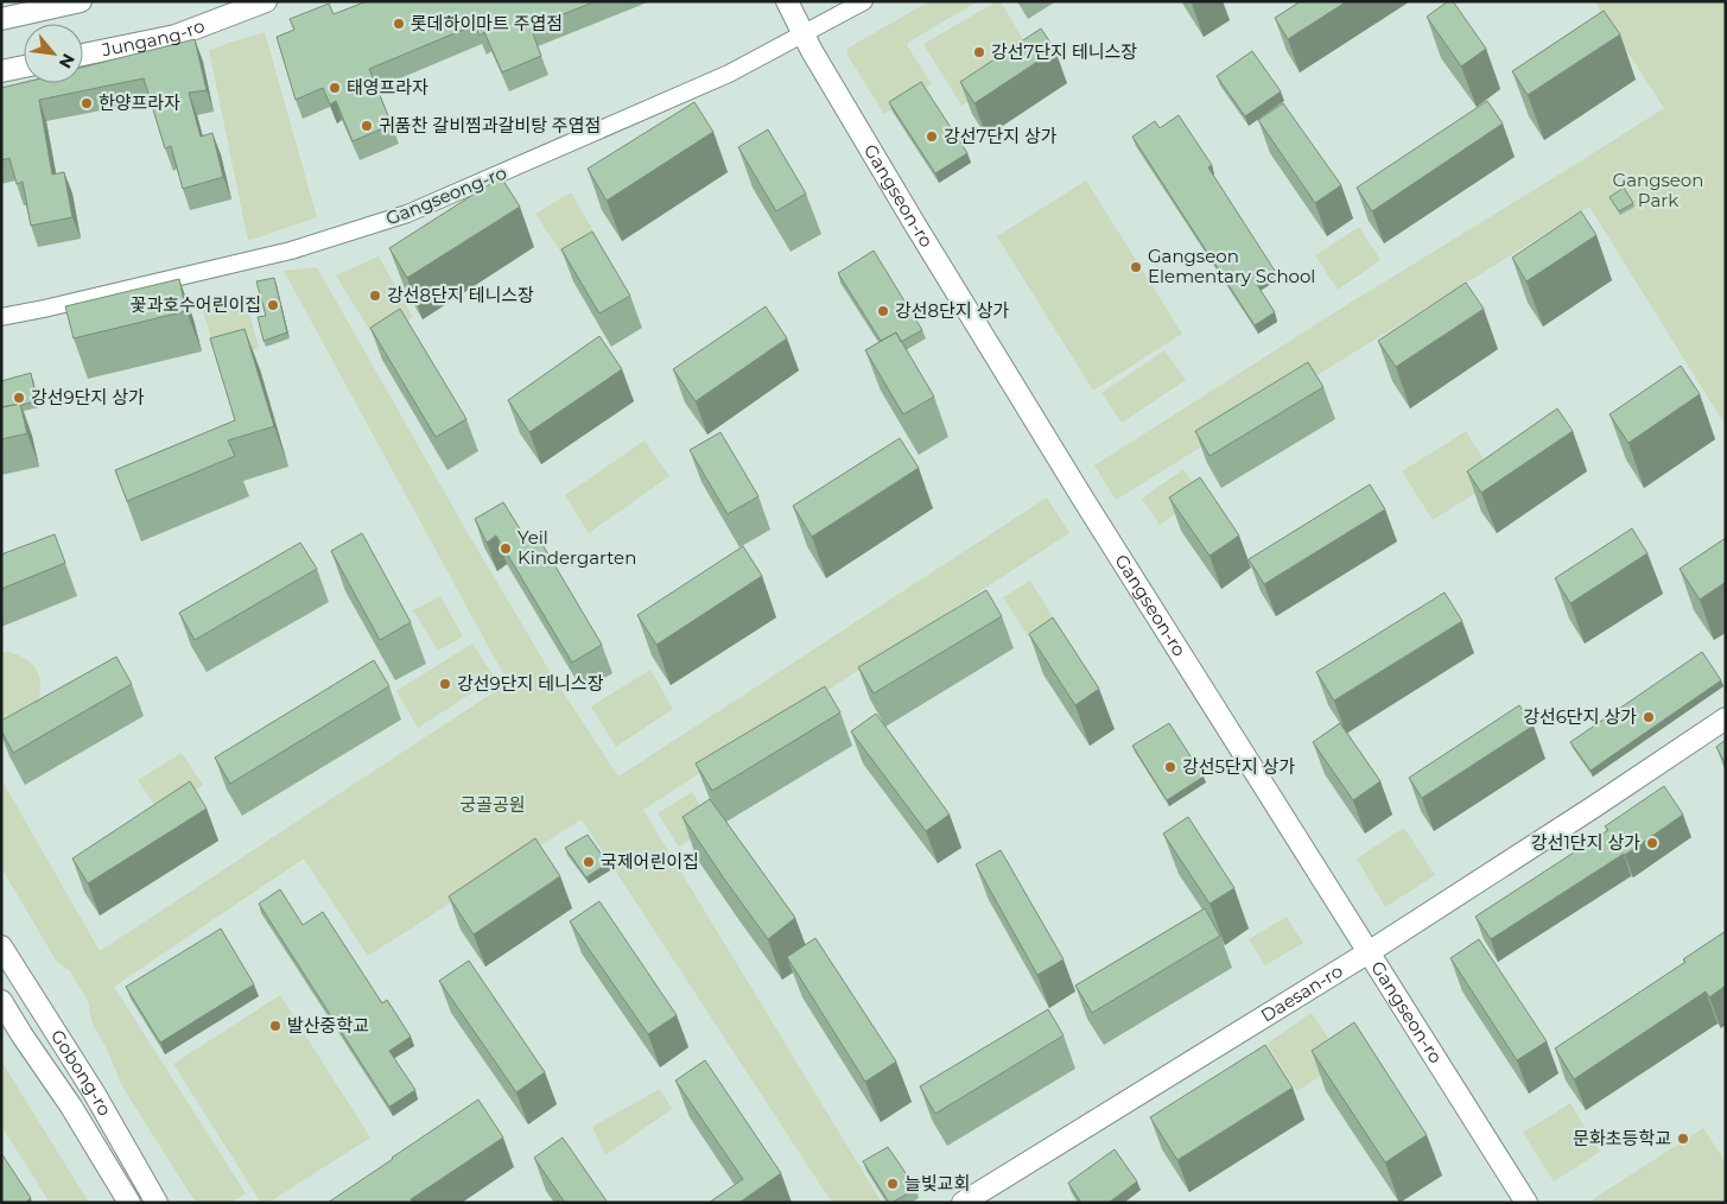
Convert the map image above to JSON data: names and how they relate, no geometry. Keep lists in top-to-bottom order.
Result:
{
  "streets": {
    "main road": [
      "Jungang-ro",
      "Gangseon-ro",
      "Daesan-ro",
      "Gobong-ro"
    ],
    "street": ["Gangseong-ro"]
  },
  "crossings": [
    ["Gangseong-ro", "Gangseon-ro"],
    ["Gangseon-ro", "Daesan-ro"]
  ],
  "parks": ["Gangseon Park", "궁골공원"],
  "places": [
    "롯데하이마트 주엽점",
    "강선7단지 테니스장",
    "태영프라자",
    "한양프라자",
    "귀품찬 갈비찜과갈비탕 주엽점",
    "강선7단지 상가",
    "Gangseon Elementary School",
    "강선8단지 테니스장",
    "꽃과호수어린이집",
    "강선8단지 상가",
    "강선9단지 상가",
    "Yeil Kindergarten",
    "강선9단지 테니스장",
    "강선6단지 상가",
    "강선5단지 상가",
    "강선1단지 상가",
    "국제어린이집",
    "발산중학교",
    "문화초등학교",
    "늘빛교회"
  ],
  "north": "bottom right"
}
